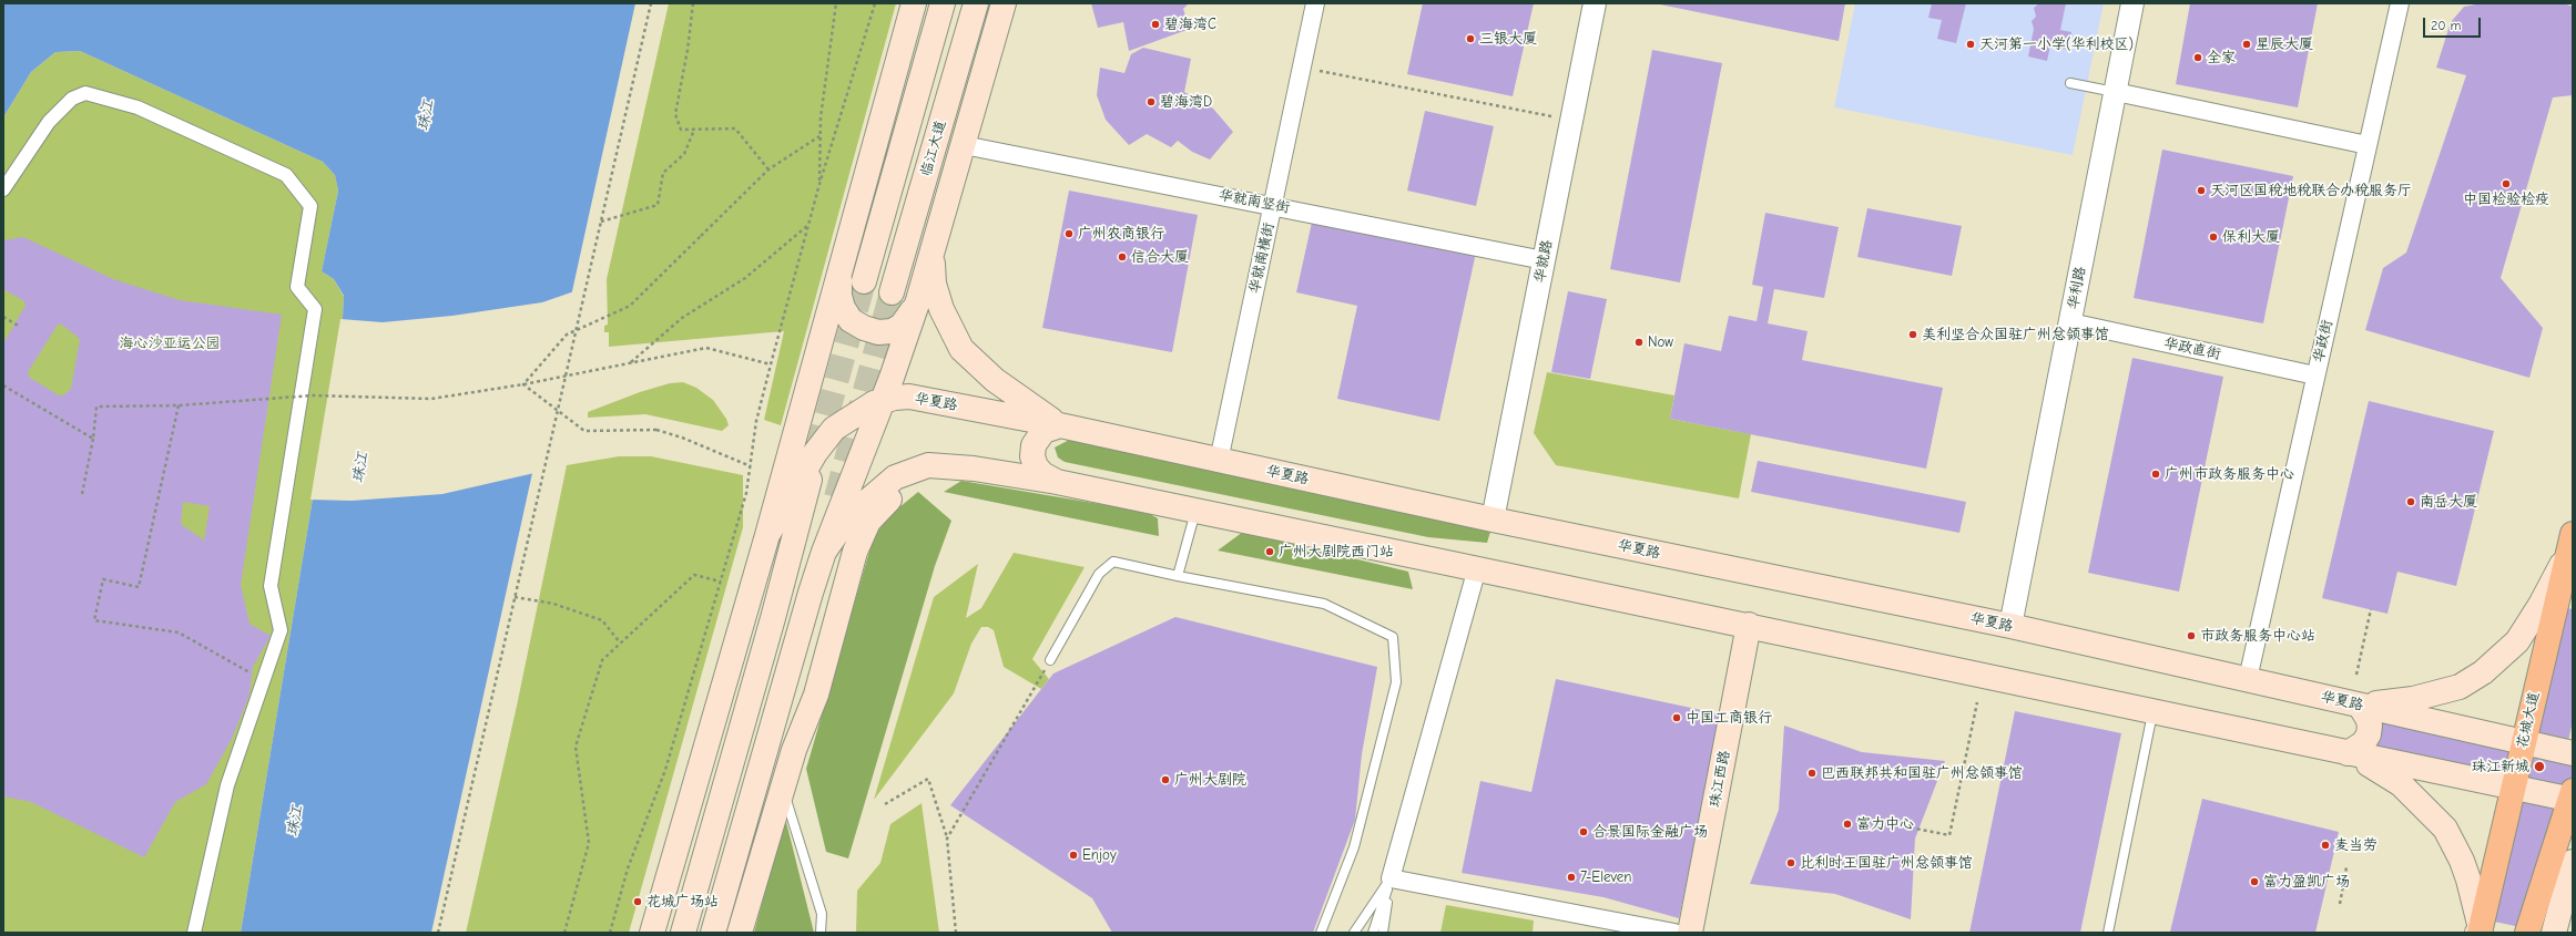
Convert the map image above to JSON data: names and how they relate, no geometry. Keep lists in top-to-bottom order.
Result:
{
  "streets": {
    "main road": [
      "临江大道",
      "华夏路",
      "花城大道",
      "珠江西路"
    ],
    "street": [
      "华就南竖街",
      "华就南横街",
      "华就路",
      "华利路",
      "华政街",
      "华政直街"
    ]
  },
  "crossings": [
    ["华就南竖街", "华就南横街"],
    ["华就南竖街", "华就路"],
    ["华就南横街", "华夏路"],
    ["华就路", "华夏路"],
    ["华利路", "华政直街"],
    ["华利路", "华夏路"],
    ["华政街", "华政直街"],
    ["华政街", "华夏路"],
    ["华夏路", "花城大道"]
  ],
  "water": ["珠江"],
  "parks": ["海心沙亚运公园"],
  "places": [
    "碧海湾C",
    "三银大厦",
    "天河第一小学(华利校区)",
    "星辰大厦",
    "全家",
    "碧海湾D",
    "中国检验检疫",
    "天河区国税地税联合办税服务厅",
    "广州农商银行",
    "保利大厦",
    "信合大厦",
    "美利坚合众国驻广州总领事馆",
    "Now",
    "广州市政务服务中心",
    "南岳大厦",
    "广州大剧院西门站",
    "市政务服务中心站",
    "中国工商银行",
    "珠江新城",
    "巴西联邦共和国驻广州总领事馆",
    "广州大剧院",
    "富力中心",
    "合景国际金融广场",
    "麦当劳",
    "Enjoy",
    "比利时王国驻广州总领事馆",
    "7-Eleven",
    "富力盈凯广场",
    "花城广场站"
  ],
  "scale_bar": "20 m"
}
